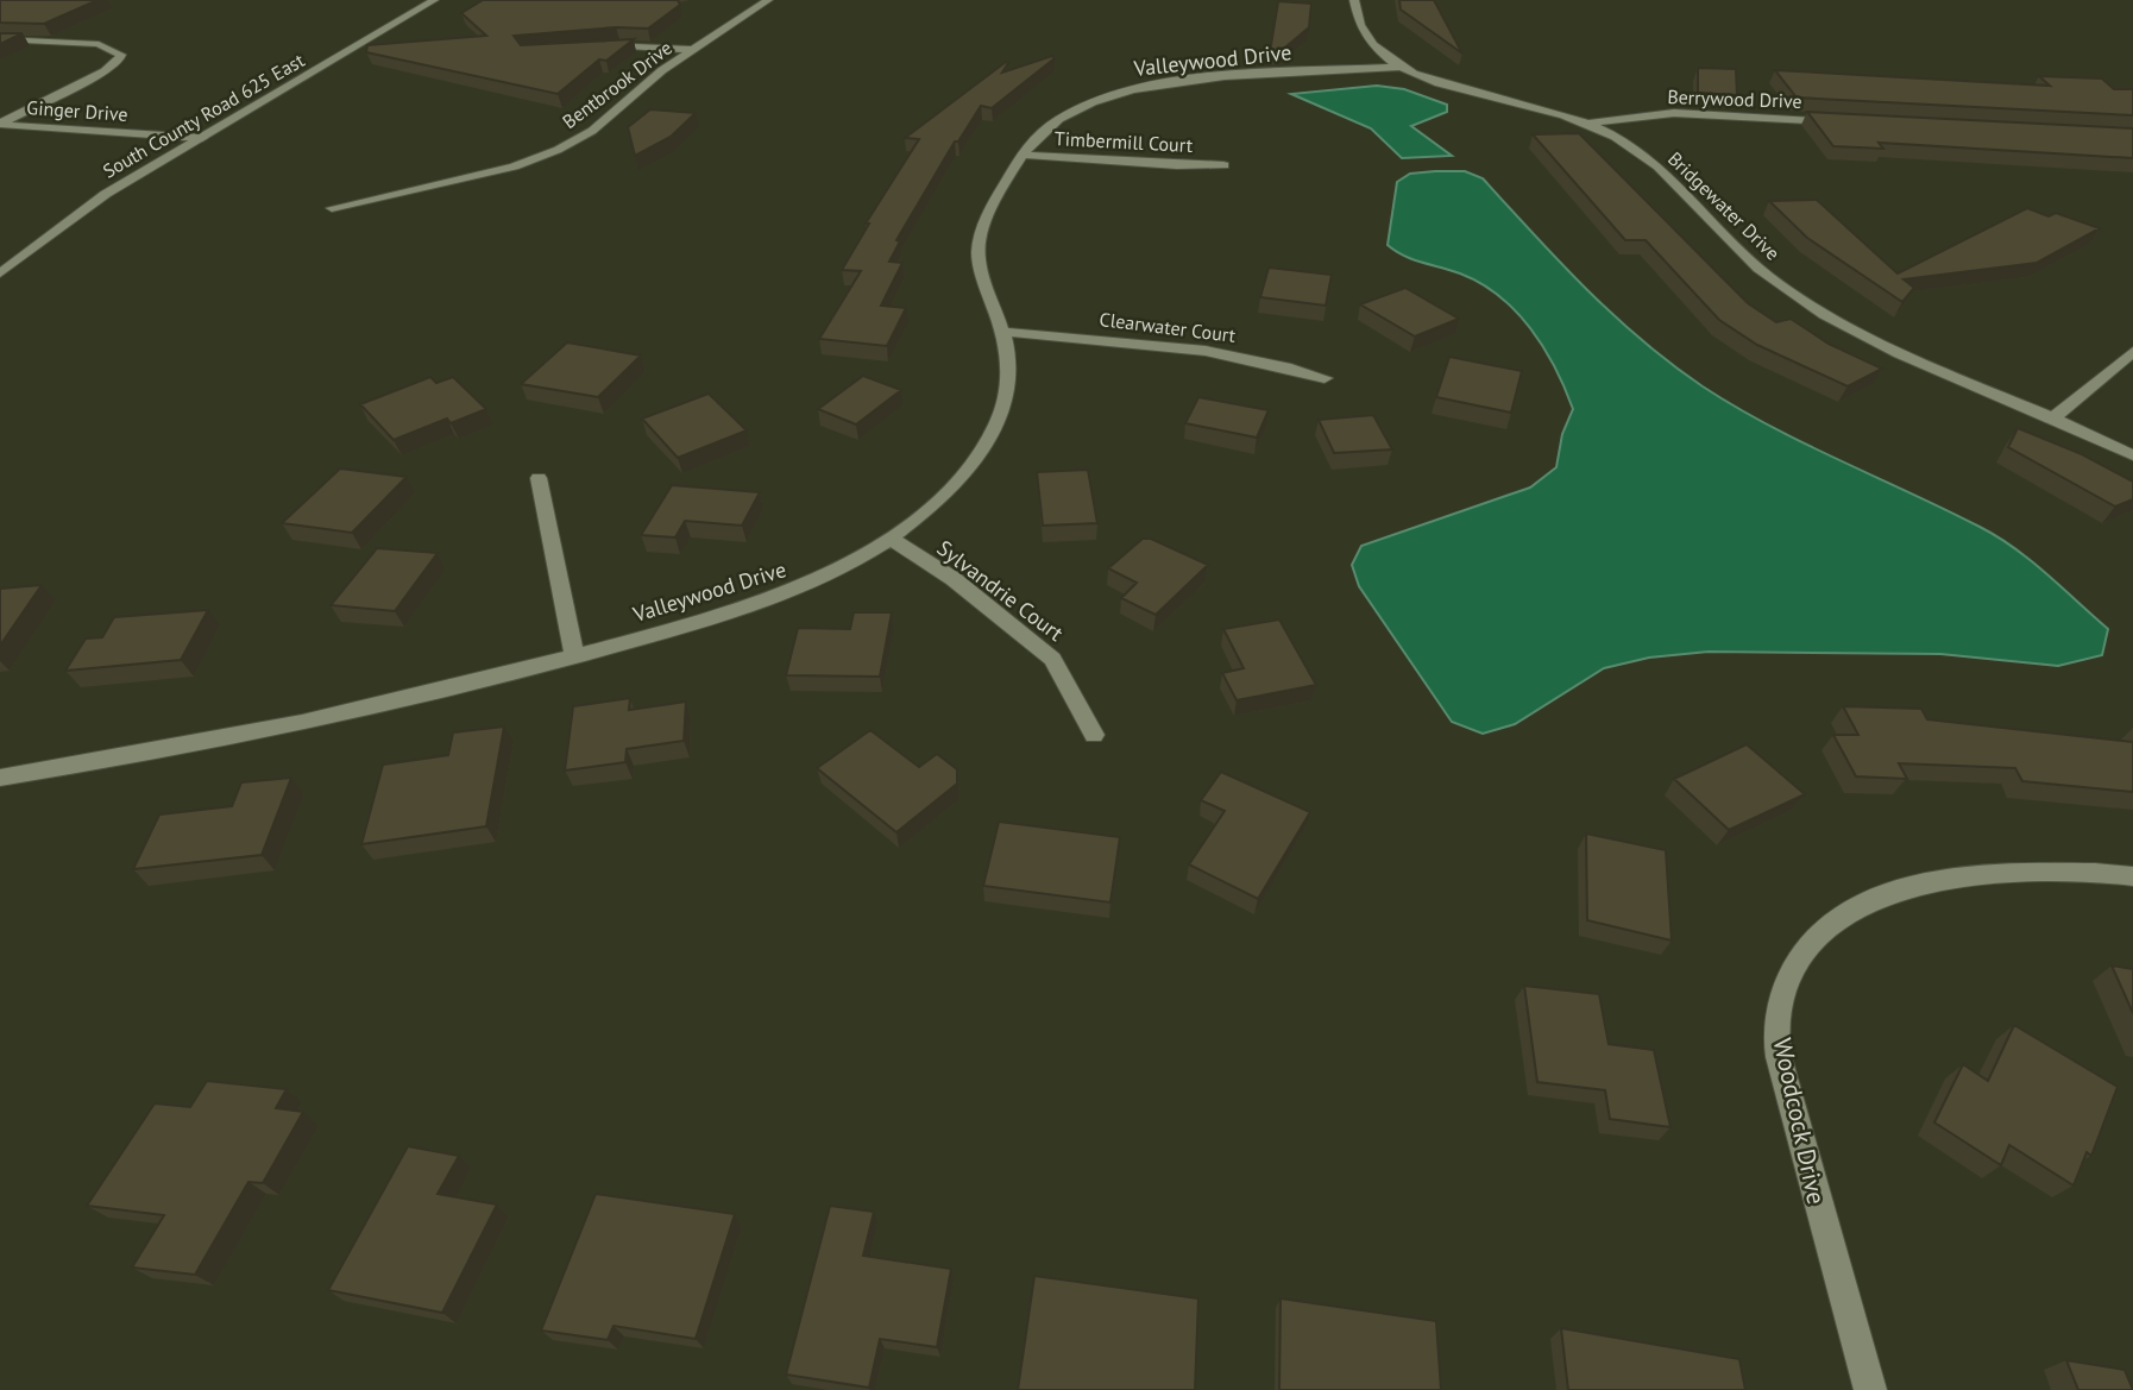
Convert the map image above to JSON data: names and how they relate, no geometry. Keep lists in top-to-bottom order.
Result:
{
  "streets": {
    "street": [
      "Valleywood Drive",
      "Bentbrook Drive",
      "Berrywood Drive",
      "Ginger Drive",
      "South County Road 625 East",
      "Timbermill Court",
      "Bridgewater Drive",
      "Clearwater Court",
      "Sylvandrie Court",
      "Woodcock Drive"
    ]
  },
  "crossings": [
    ["Valleywood Drive", "Timbermill Court"],
    ["Valleywood Drive", "Bridgewater Drive"],
    ["Valleywood Drive", "Clearwater Court"],
    ["Valleywood Drive", "Sylvandrie Court"],
    ["Berrywood Drive", "Bridgewater Drive"],
    ["Ginger Drive", "South County Road 625 East"]
  ]
}
